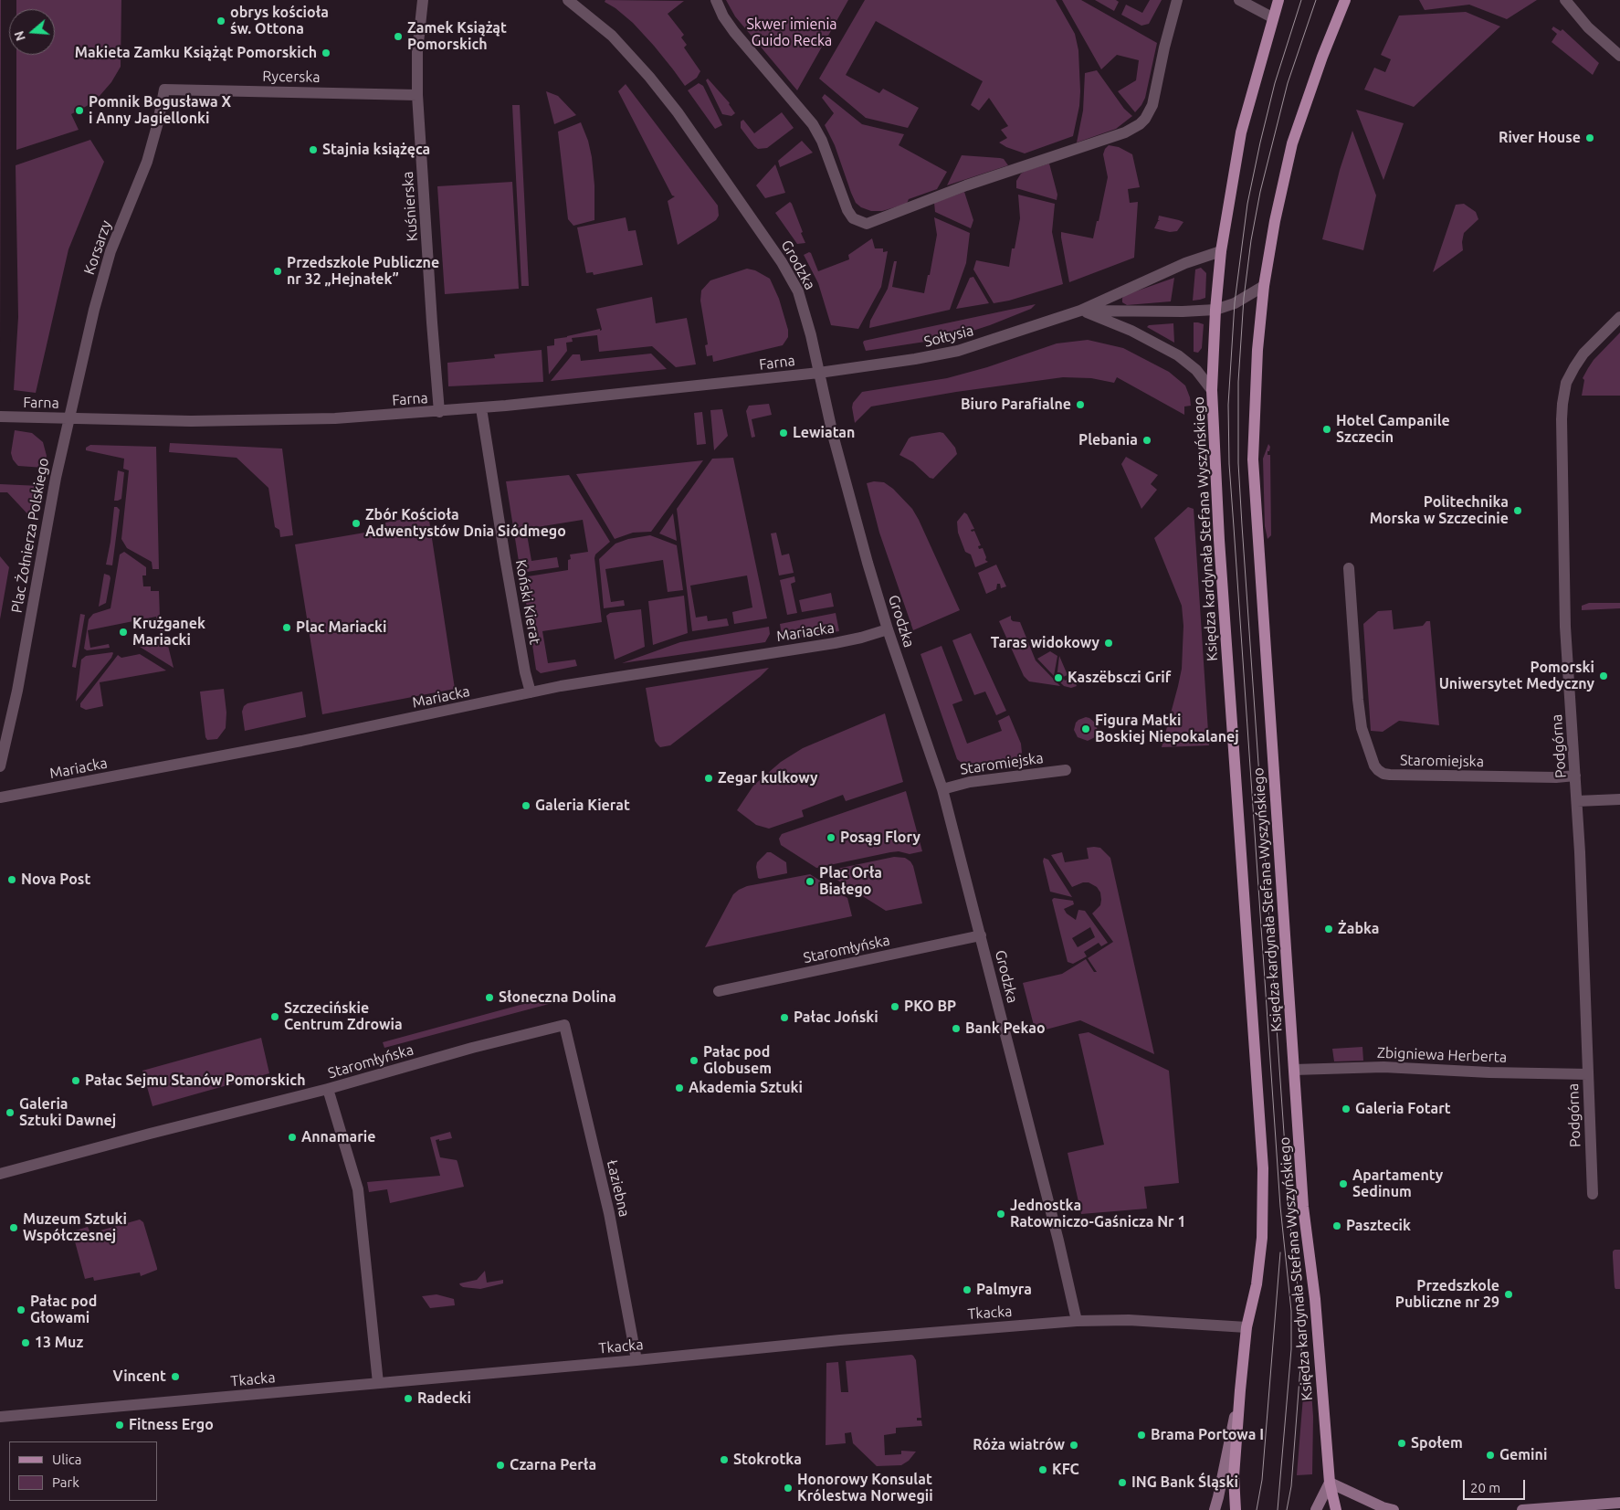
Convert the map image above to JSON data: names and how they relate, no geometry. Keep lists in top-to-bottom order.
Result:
{
  "streets": {
    "main road": ["Księdza kardynała Stefana Wyszyńskiego"],
    "street": [
      "Rycerska",
      "Kuśnierska",
      "Korsarzy",
      "Grodzka",
      "Sołtysia",
      "Farna",
      "Plac Żołnierza Polskiego",
      "Koński Kierat",
      "Mariacka",
      "Podgórna",
      "Staromiejska",
      "Staromłyńska",
      "Zbigniewa Herberta",
      "Łaziebna",
      "Tkacka"
    ]
  },
  "crossings": [
    ["Rycerska", "Kuśnierska"],
    ["Rycerska", "Korsarzy"],
    ["Kuśnierska", "Farna"],
    ["Korsarzy", "Farna"],
    ["Korsarzy", "Plac Żołnierza Polskiego"],
    ["Grodzka", "Sołtysia"],
    ["Grodzka", "Farna"],
    ["Grodzka", "Mariacka"],
    ["Grodzka", "Staromiejska"],
    ["Grodzka", "Staromłyńska"],
    ["Grodzka", "Tkacka"],
    ["Sołtysia", "Farna"],
    ["Sołtysia", "Księdza kardynała Stefana Wyszyńskiego"],
    ["Farna", "Plac Żołnierza Polskiego"],
    ["Farna", "Koński Kierat"],
    ["Księdza kardynała Stefana Wyszyńskiego", "Zbigniewa Herberta"],
    ["Księdza kardynała Stefana Wyszyńskiego", "Tkacka"],
    ["Koński Kierat", "Mariacka"],
    ["Podgórna", "Staromiejska"],
    ["Podgórna", "Zbigniewa Herberta"],
    ["Staromłyńska", "Łaziebna"],
    ["Łaziebna", "Tkacka"]
  ],
  "parks": ["Skwer imienia Guido Recka"],
  "places": [
    "obrys kościoła św. Ottona",
    "Zamek Książąt Pomorskich",
    "Makieta Zamku Książąt Pomorskich",
    "Pomnik Bogusława X i Anny Jagiellonki",
    "River House",
    "Stajnia książęca",
    "Przedszkole Publiczne nr 32 „Hejnałek”",
    "Biuro Parafialne",
    "Hotel Campanile Szczecin",
    "Lewiatan",
    "Plebania",
    "Politechnika Morska w Szczecinie",
    "Zbór Kościoła Adwentystów Dnia Siódmego",
    "Plac Mariacki",
    "Krużganek Mariacki",
    "Taras widokowy",
    "Pomorski Uniwersytet Medyczny",
    "Kaszëbsczi Grif",
    "Figura Matki Boskiej Niepokalanej",
    "Zegar kulkowy",
    "Galeria Kierat",
    "Posąg Flory",
    "Nova Post",
    "Plac Orła Białego",
    "Żabka",
    "Słoneczna Dolina",
    "PKO BP",
    "Szczecińskie Centrum Zdrowia",
    "Pałac Joński",
    "Bank Pekao",
    "Pałac pod Globusem",
    "Pałac Sejmu Stanów Pomorskich",
    "Akademia Sztuki",
    "Galeria Fotart",
    "Galeria Sztuki Dawnej",
    "Annamarie",
    "Apartamenty Sedinum",
    "Jednostka Ratowniczo-Gaśnicza Nr 1",
    "Pasztecik",
    "Muzeum Sztuki Współczesnej",
    "Palmyra",
    "Przedszkole Publiczne nr 29",
    "Pałac pod Głowami",
    "13 Muz",
    "Vincent",
    "Radecki",
    "Fitness Ergo",
    "Brama Portowa I",
    "Społem",
    "Róża wiatrów",
    "Gemini",
    "Stokrotka",
    "Czarna Perła",
    "KFC",
    "ING Bank Śląski",
    "Honorowy Konsulat Królestwa Norwegii"
  ],
  "legend": ["Ulica", "Park"],
  "scale_bar": "20 m",
  "north": "left"
}
